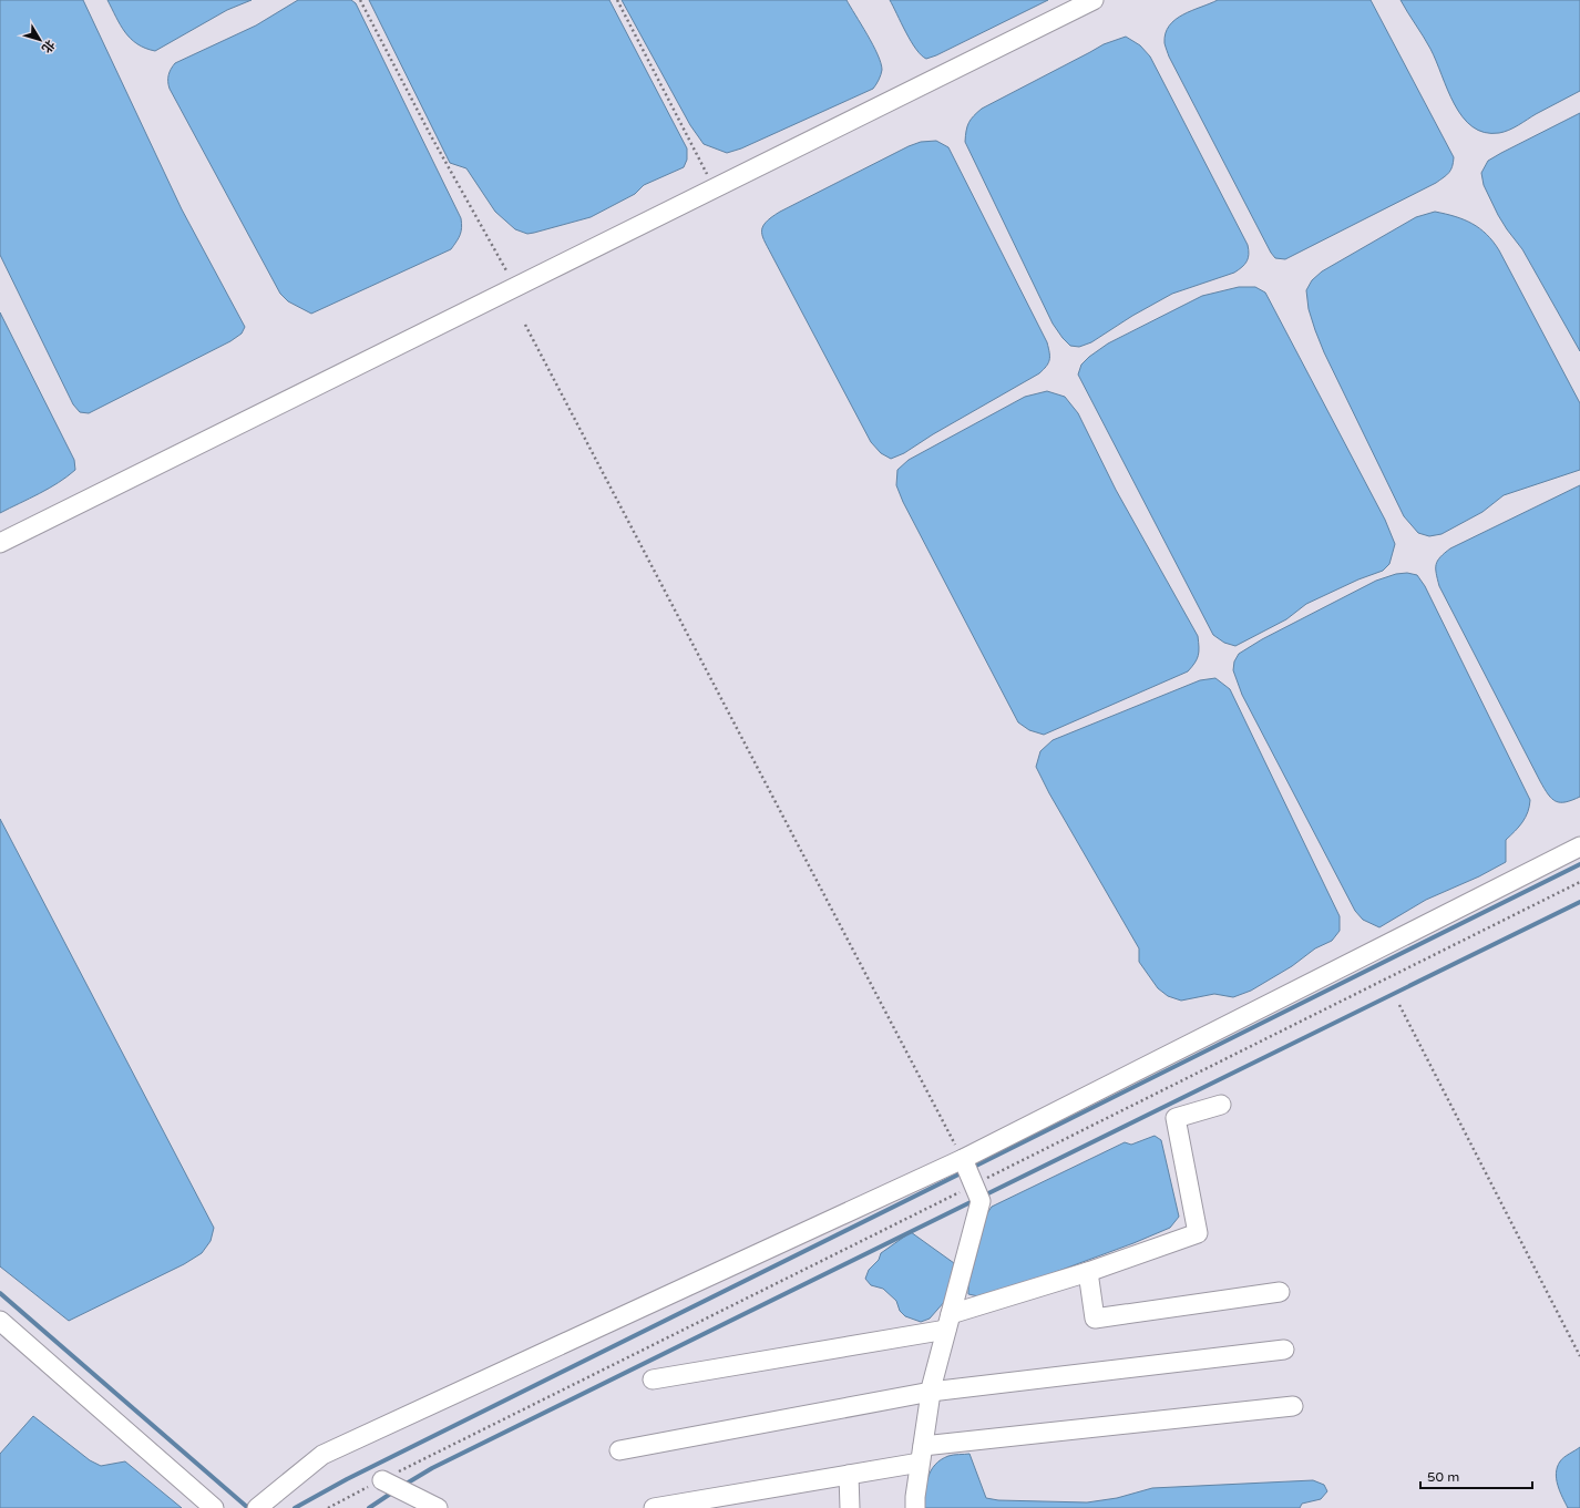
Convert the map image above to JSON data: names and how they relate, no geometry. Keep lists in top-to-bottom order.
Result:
{
  "scale_bar": "50 m",
  "north": "bottom right"
}
